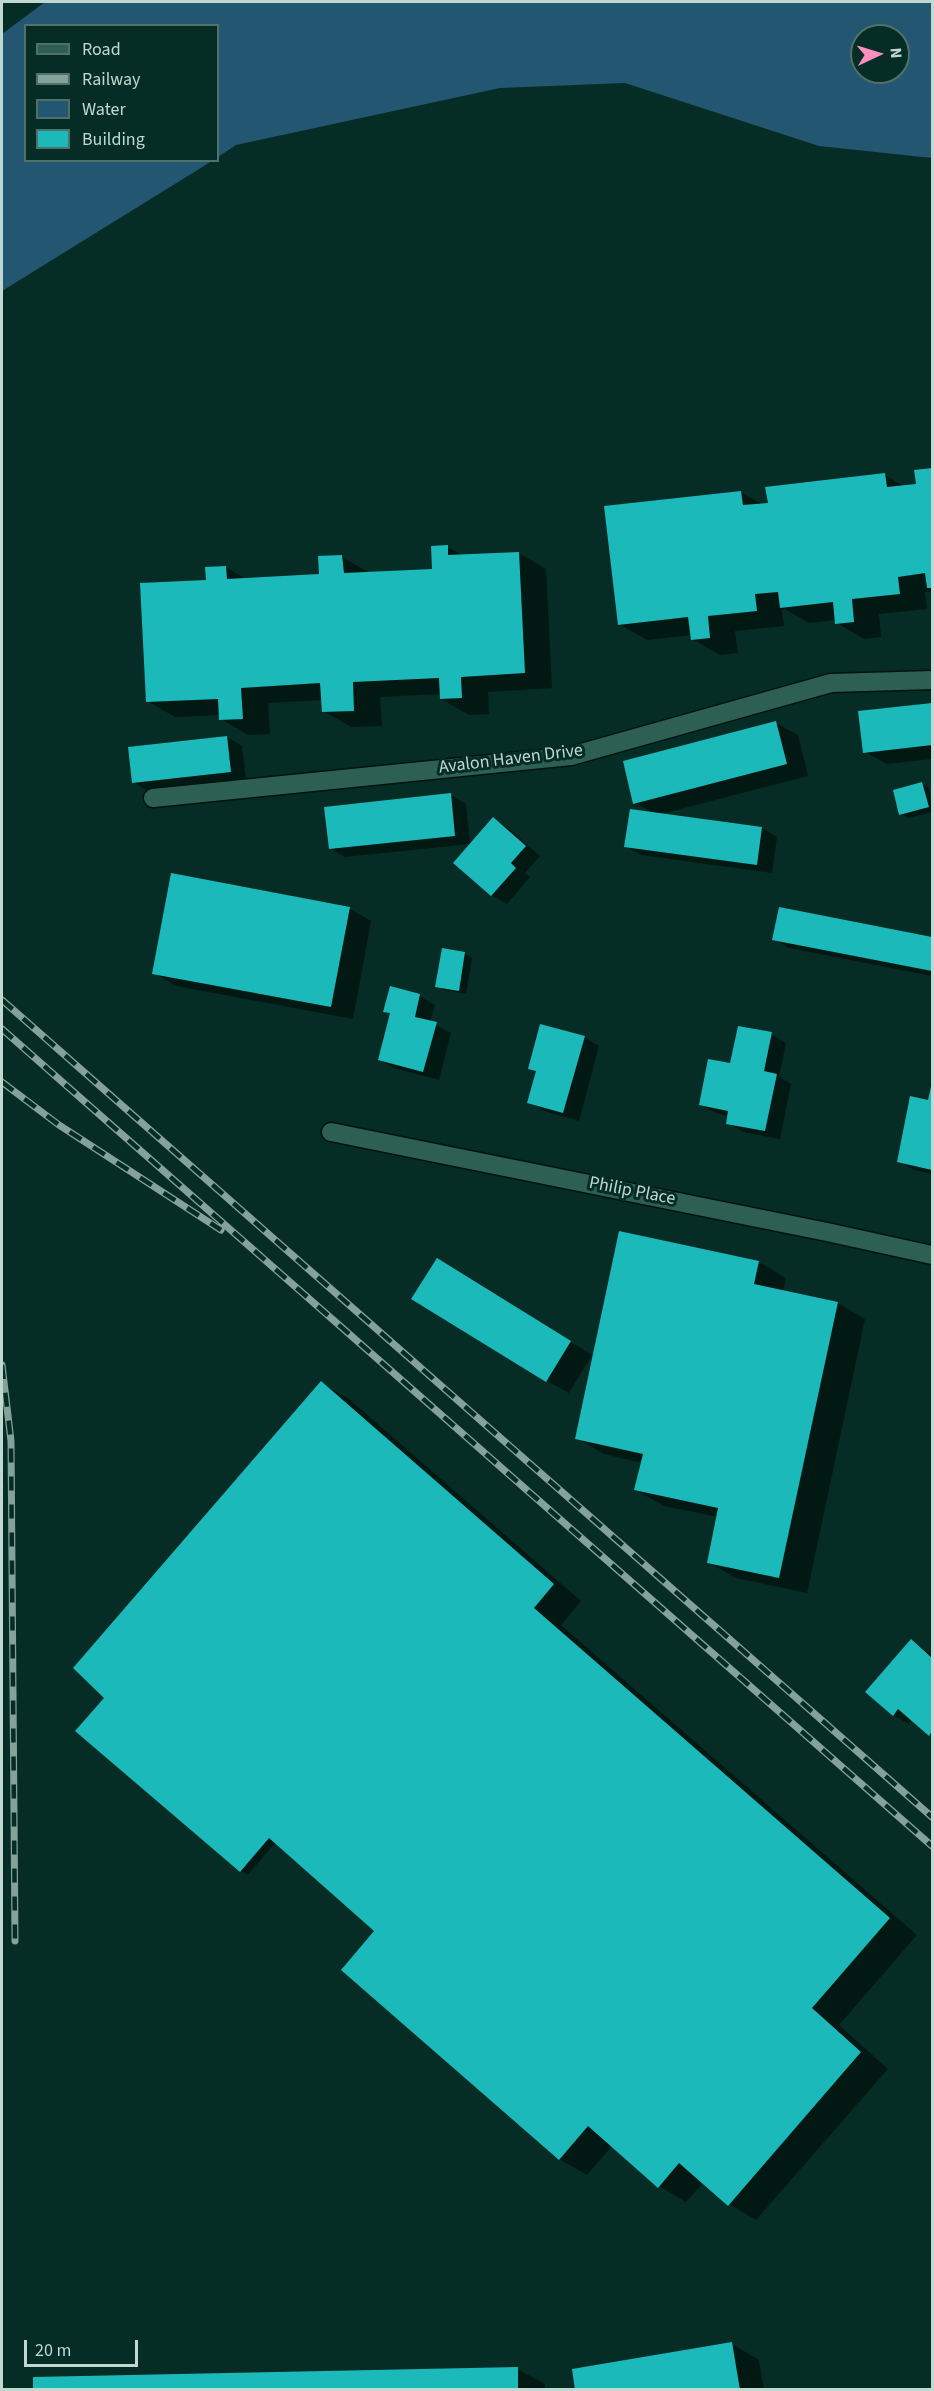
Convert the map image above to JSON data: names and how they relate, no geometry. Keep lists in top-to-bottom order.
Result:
{
  "streets": {
    "street": ["Avalon Haven Drive", "Philip Place"]
  },
  "legend": [
    "Road",
    "Railway",
    "Water",
    "Building"
  ],
  "scale_bar": "20 m",
  "north": "right"
}
